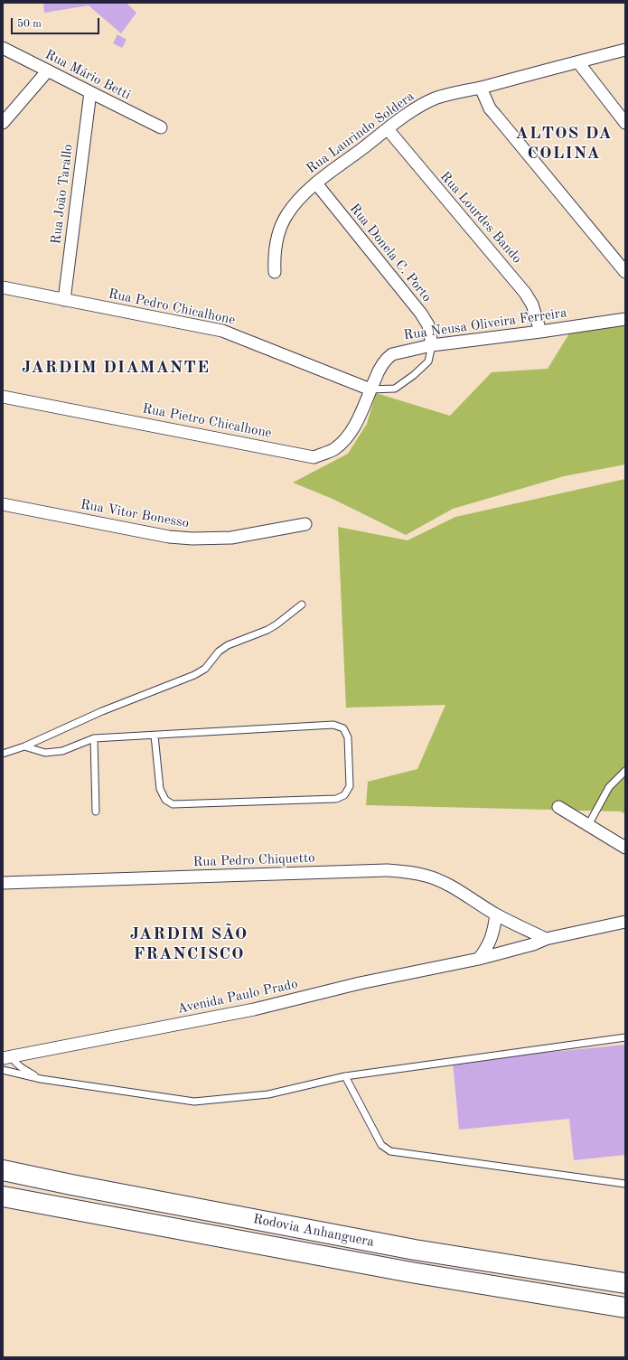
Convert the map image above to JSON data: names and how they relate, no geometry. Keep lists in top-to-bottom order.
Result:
{
  "streets": {
    "highway": ["Rodovia Anhanguera"],
    "street": [
      "Rua Mário Betti",
      "Rua Laurindo Soldera",
      "Rua João Tarallo",
      "Rua Lourdes Bando",
      "Rua Donela C. Porto",
      "Rua Pedro Chicalhone",
      "Rua Neusa Oliveira Ferreira",
      "Rua Pietro Chicalhone",
      "Rua Vitor Bonesso",
      "Rua Pedro Chiquetto",
      "Avenida Paulo Prado"
    ]
  },
  "crossings": [
    ["Rua Mário Betti", "Rua João Tarallo"],
    ["Rua Laurindo Soldera", "Rua Lourdes Bando"],
    ["Rua Laurindo Soldera", "Rua Donela C. Porto"],
    ["Rua João Tarallo", "Rua Pedro Chicalhone"],
    ["Rua Lourdes Bando", "Rua Neusa Oliveira Ferreira"],
    ["Rua Donela C. Porto", "Rua Neusa Oliveira Ferreira"],
    ["Rua Pedro Chicalhone", "Rua Neusa Oliveira Ferreira"],
    ["Rua Pedro Chicalhone", "Rua Pietro Chicalhone"],
    ["Rua Neusa Oliveira Ferreira", "Rua Pietro Chicalhone"],
    ["Rua Pedro Chiquetto", "Avenida Paulo Prado"]
  ],
  "districts": ["ALTOS DA COLINA", "JARDIM DIAMANTE", "JARDIM SÃO FRANCISCO"],
  "scale_bar": "50 m"
}
